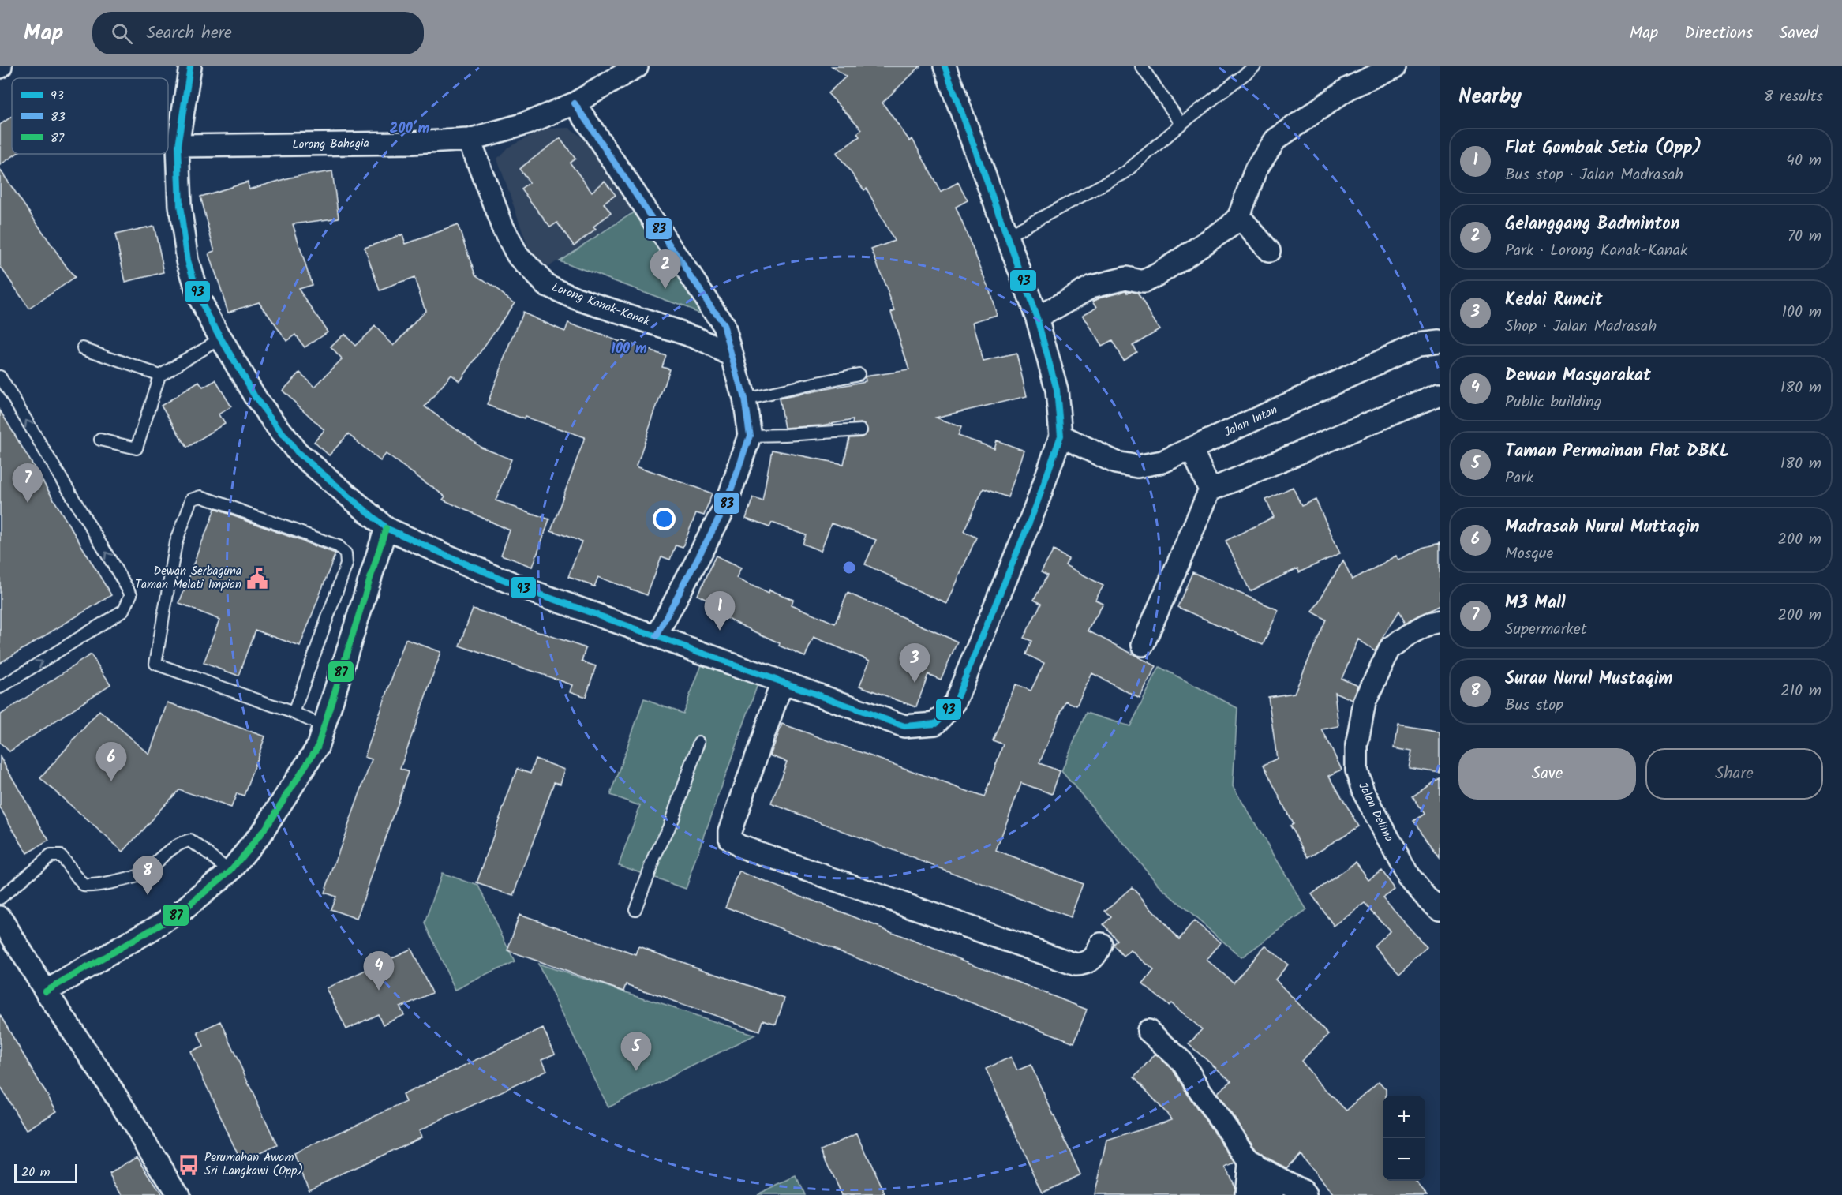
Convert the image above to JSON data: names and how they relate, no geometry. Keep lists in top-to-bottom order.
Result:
{
  "streets": {
    "street": [
      "Lorong Bahagia",
      "Lorong Kanak-Kanak",
      "Jalan Intan",
      "Jalan Delima"
    ]
  },
  "crossings": [
    ["Lorong Bahagia", "Lorong Kanak-Kanak"]
  ],
  "places": {
    "public building": ["Dewan Serbaguna Taman Melati Impian"],
    "bus stop": ["Perumahan Awam Sri Langkawi (Opp)"]
  },
  "lines": ["transit line 93", "transit line 83", "transit line 87"],
  "legend": ["93", "83", "87"],
  "scale_bar": "20 m",
  "page": {
    "header": "Map",
    "search": "Search here",
    "nav": ["Map", "Directions", "Saved"],
    "heading": ["Nearby", "8 results"],
    "list": [
      {
        "mark": "1",
        "name": "Flat Gombak Setia (Opp)",
        "note": "Bus stop · Jalan Madrasah",
        "value": "40 m"
      },
      {
        "mark": "2",
        "name": "Gelanggang Badminton",
        "note": "Park · Lorong Kanak-Kanak",
        "value": "70 m"
      },
      {
        "mark": "3",
        "name": "Kedai Runcit",
        "note": "Shop · Jalan Madrasah",
        "value": "100 m"
      },
      {
        "mark": "4",
        "name": "Dewan Masyarakat",
        "note": "Public building",
        "value": "180 m"
      },
      {
        "mark": "5",
        "name": "Taman Permainan Flat DBKL",
        "note": "Park",
        "value": "180 m"
      },
      {
        "mark": "6",
        "name": "Madrasah Nurul Muttaqin",
        "note": "Mosque",
        "value": "200 m"
      },
      {
        "mark": "7",
        "name": "M3 Mall",
        "note": "Supermarket",
        "value": "200 m"
      },
      {
        "mark": "8",
        "name": "Surau Nurul Mustaqim",
        "note": "Bus stop",
        "value": "210 m"
      }
    ],
    "pins": [
      "2",
      "7",
      "1",
      "3",
      "6",
      "8",
      "4",
      "5"
    ],
    "buttons": ["Save", "Share"],
    "map_buttons": ["+", "−"],
    "scale": "20 m"
  },
  "rings": ["200 m", "100 m"]
}
